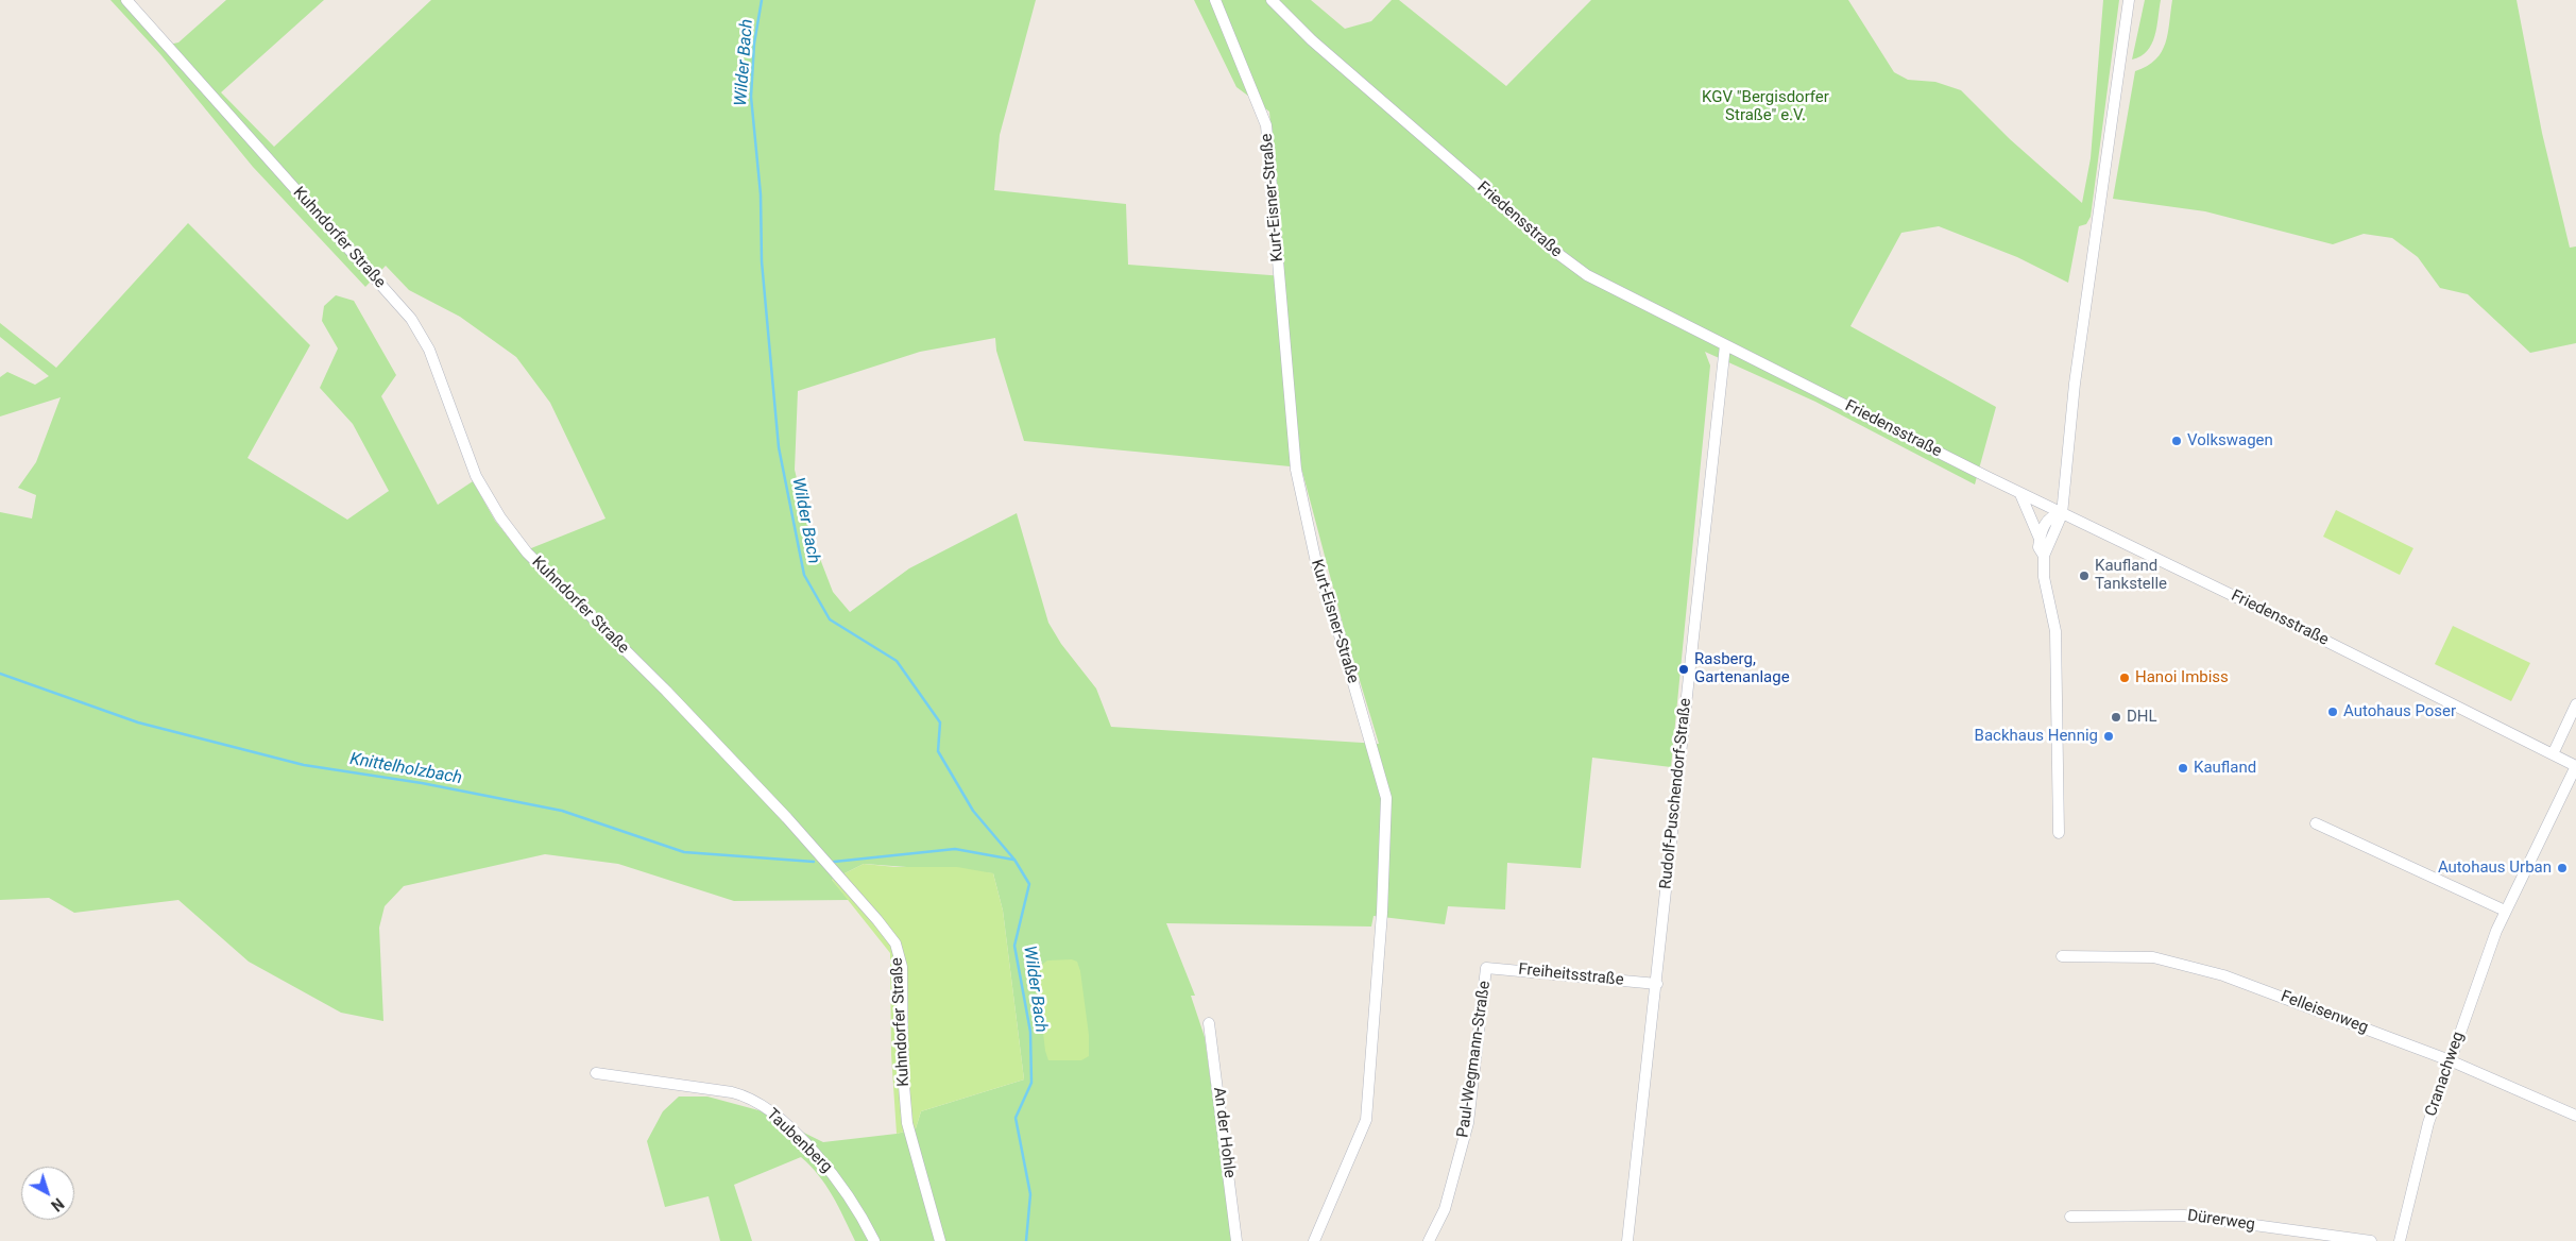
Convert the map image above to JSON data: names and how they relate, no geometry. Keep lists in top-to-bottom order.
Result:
{
  "streets": {
    "street": [
      "Kurt-Eisner-Straße",
      "Friedensstraße",
      "Kuhndorfer Straße",
      "Rudolf-Puschendorf-Straße",
      "Freiheitsstraße",
      "Felleisenweg",
      "Paul-Wegmann-Straße",
      "Cranachweg",
      "An der Hohle",
      "Taubenberg",
      "Dürerweg"
    ]
  },
  "crossings": [
    ["Friedensstraße", "Rudolf-Puschendorf-Straße"],
    ["Friedensstraße", "Cranachweg"],
    ["Rudolf-Puschendorf-Straße", "Freiheitsstraße"],
    ["Freiheitsstraße", "Paul-Wegmann-Straße"],
    ["Felleisenweg", "Cranachweg"]
  ],
  "water": ["Wilder Bach", "Knittelholzbach"],
  "parks": ["KGV \"Bergisdorfer Straße\" e.V."],
  "places": [
    "Volkswagen",
    "Kaufland Tankstelle",
    "Rasberg, Gartenanlage",
    "Hanoi Imbiss",
    "Autohaus Poser",
    "DHL",
    "Backhaus Hennig",
    "Kaufland",
    "Autohaus Urban"
  ],
  "north": "bottom right"
}
